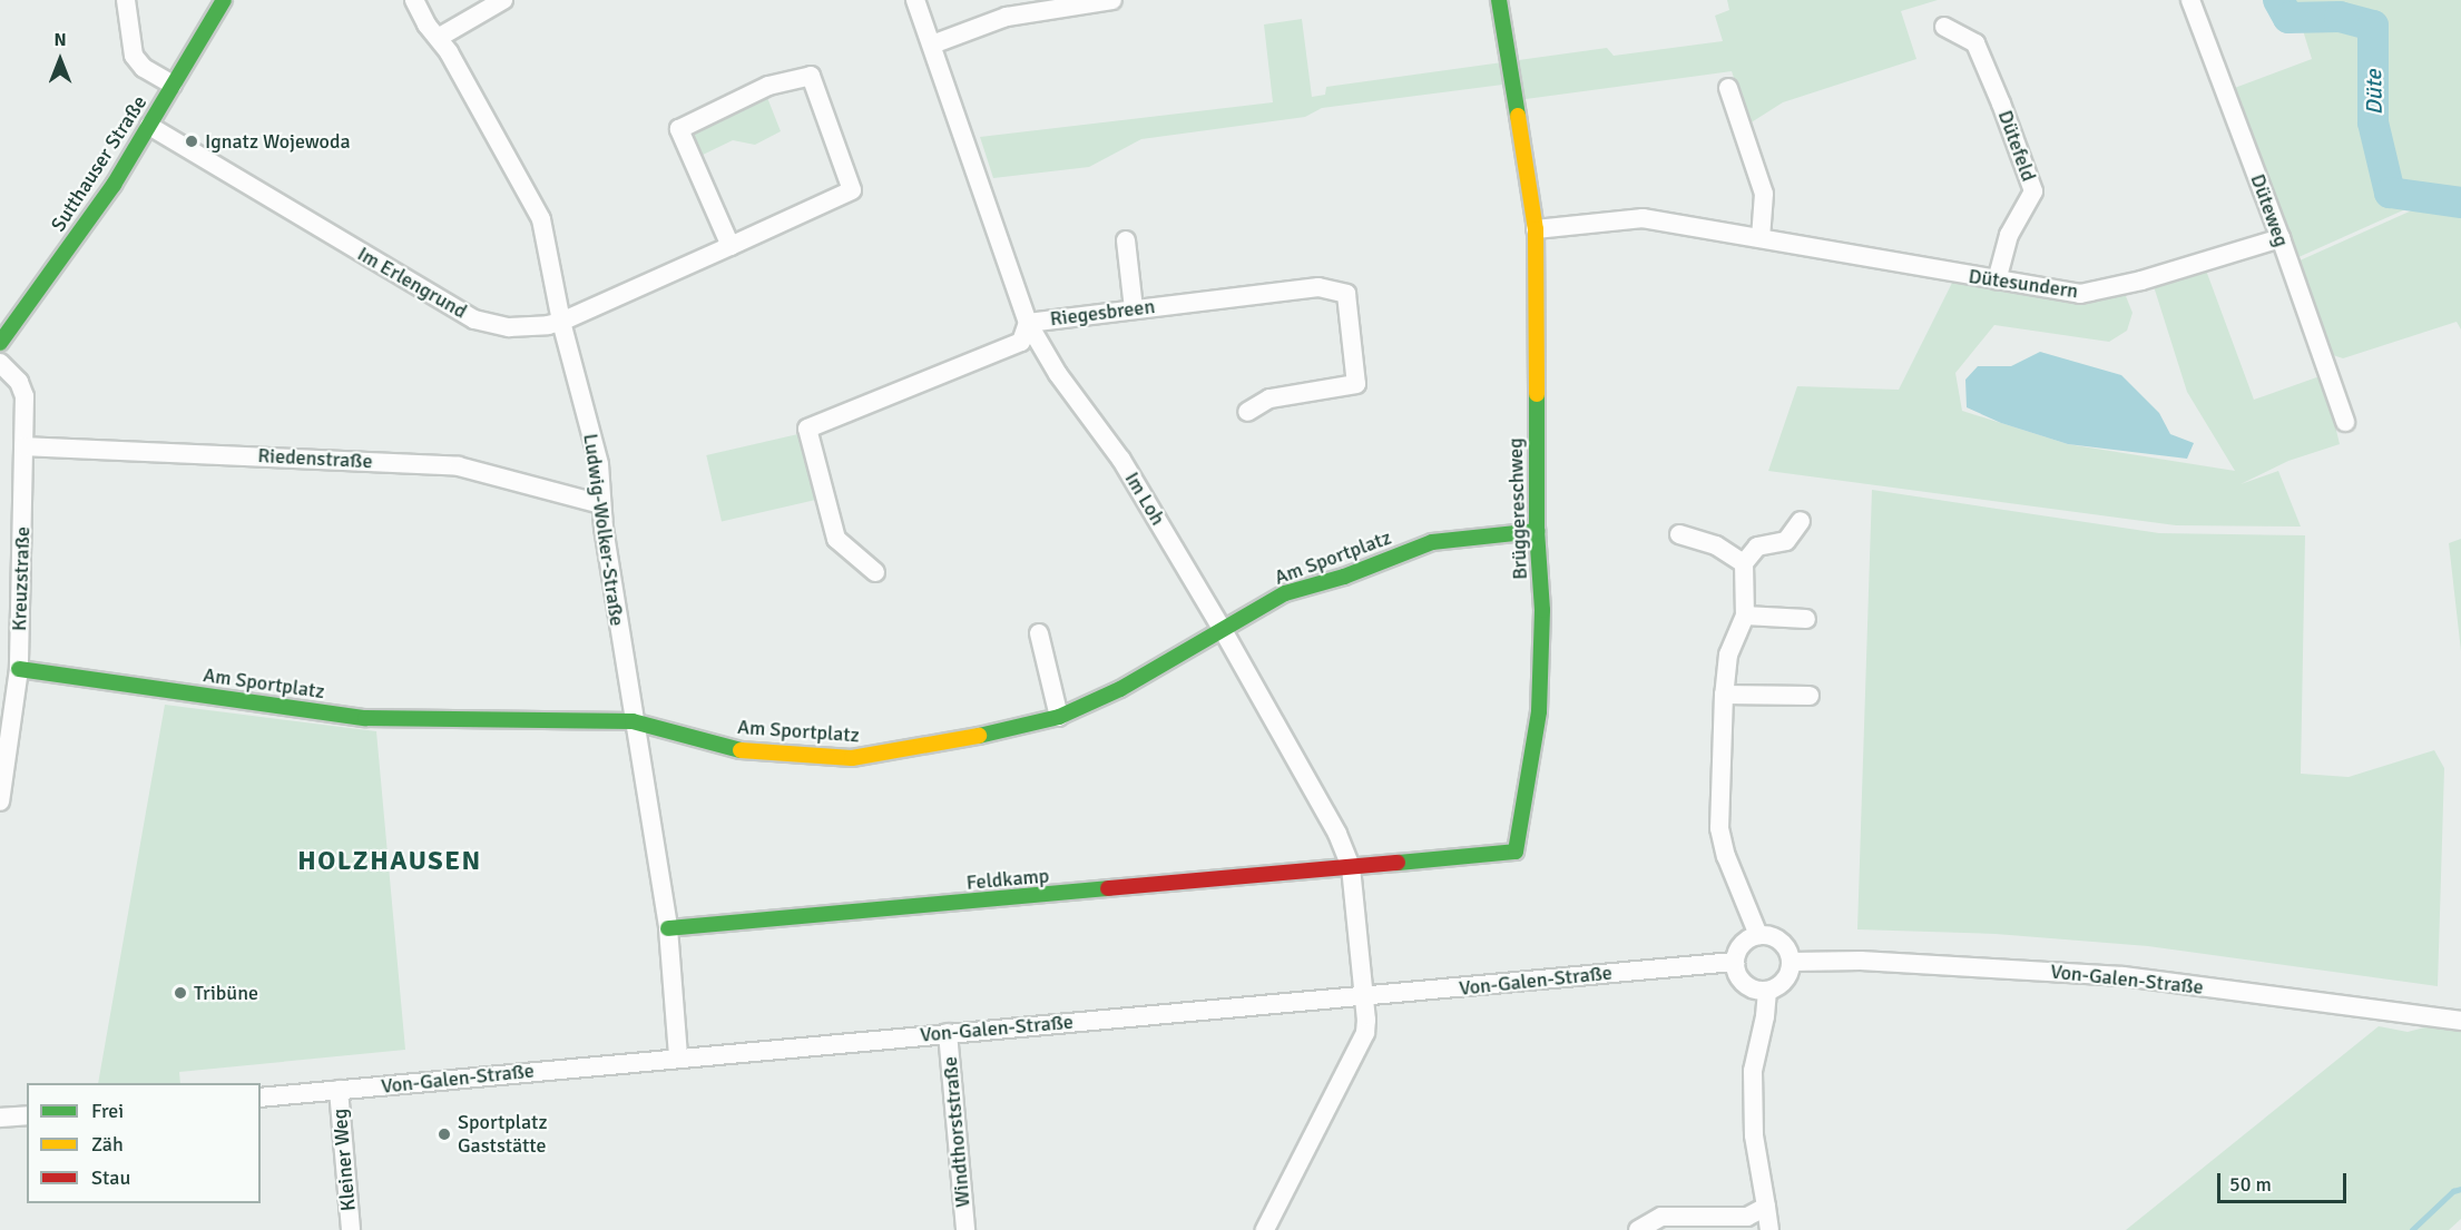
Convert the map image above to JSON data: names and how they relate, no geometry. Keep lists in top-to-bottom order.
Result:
{
  "streets": {
    "street": [
      "Dütefeld",
      "Sutthauser Straße",
      "Düteweg",
      "Im Erlengrund",
      "Dütesundern",
      "Riegesbreen",
      "Riedenstraße",
      "Im Loh",
      "Brüggereschweg",
      "Ludwig-Wolker-Straße",
      "Am Sportplatz",
      "Kreuzstraße",
      "Feldkamp",
      "Von-Galen-Straße",
      "Windthorststraße",
      "Kleiner Weg"
    ]
  },
  "crossings": [
    ["Dütefeld", "Dütesundern"],
    ["Sutthauser Straße", "Im Erlengrund"],
    ["Düteweg", "Dütesundern"],
    ["Im Erlengrund", "Ludwig-Wolker-Straße"],
    ["Dütesundern", "Brüggereschweg"],
    ["Riegesbreen", "Im Loh"],
    ["Riedenstraße", "Ludwig-Wolker-Straße"],
    ["Riedenstraße", "Kreuzstraße"],
    ["Im Loh", "Brüggereschweg"],
    ["Im Loh", "Am Sportplatz"],
    ["Im Loh", "Feldkamp"],
    ["Im Loh", "Von-Galen-Straße"],
    ["Brüggereschweg", "Am Sportplatz"],
    ["Brüggereschweg", "Feldkamp"],
    ["Ludwig-Wolker-Straße", "Am Sportplatz"],
    ["Ludwig-Wolker-Straße", "Feldkamp"],
    ["Ludwig-Wolker-Straße", "Von-Galen-Straße"],
    ["Am Sportplatz", "Kreuzstraße"],
    ["Von-Galen-Straße", "Windthorststraße"],
    ["Von-Galen-Straße", "Kleiner Weg"]
  ],
  "districts": ["HOLZHAUSEN"],
  "water": ["Düte"],
  "places": ["Ignatz Wojewoda", "Tribüne", "Sportplatz Gaststätte"],
  "legend": ["Frei", "Zäh", "Stau"],
  "scale_bar": "50 m",
  "north": "top"
}
